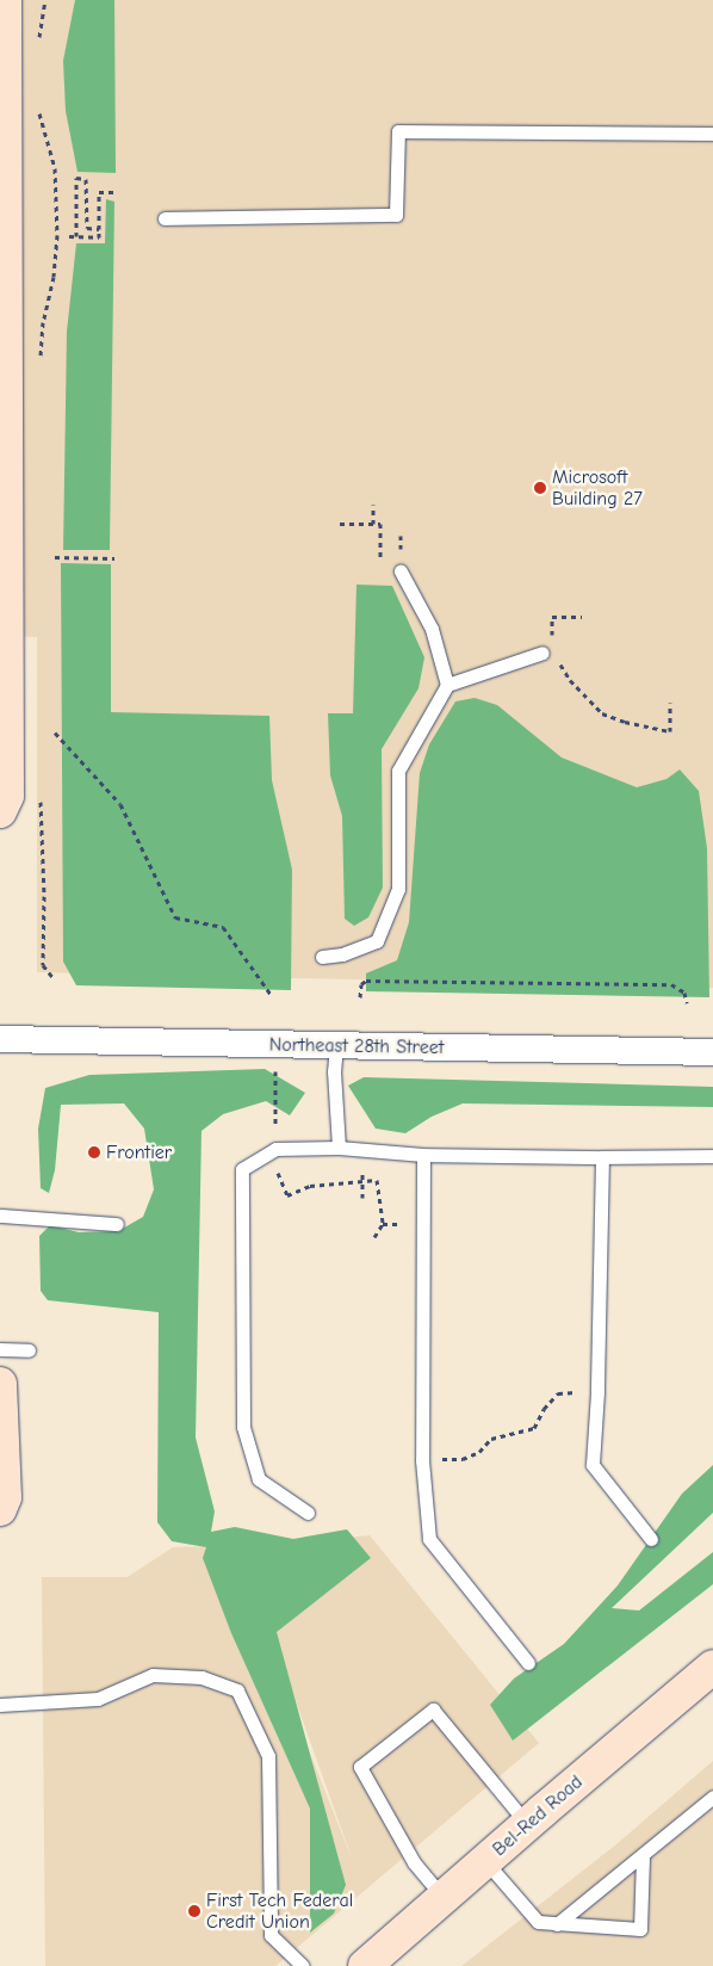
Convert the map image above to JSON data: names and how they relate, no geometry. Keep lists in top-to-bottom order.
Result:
{
  "streets": {
    "main road": ["Bel-Red Road"],
    "street": ["Northeast 28th Street"]
  },
  "places": ["Microsoft Building 27", "Frontier", "First Tech Federal Credit Union"]
}
